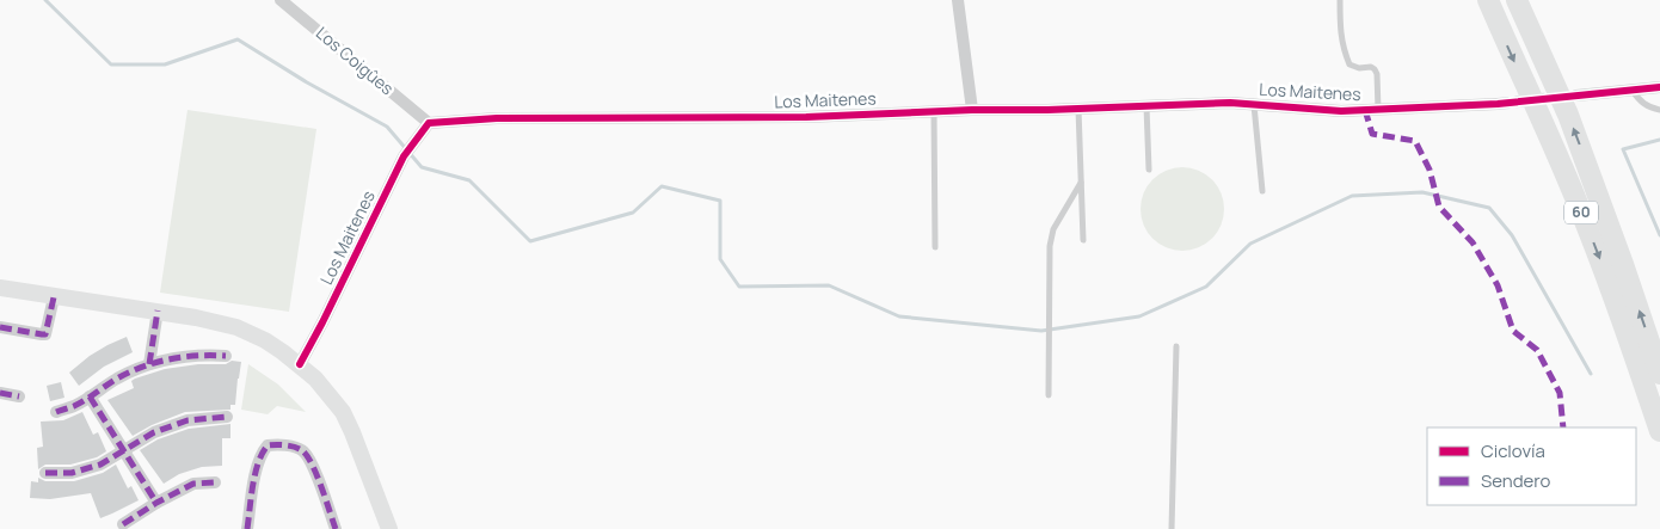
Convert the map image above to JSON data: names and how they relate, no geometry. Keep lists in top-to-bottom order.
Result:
{
  "streets": {
    "highway": ["60"],
    "street": ["Los Coigûes", "Los Maitenes"]
  },
  "crossings": [
    ["Los Coigûes", "Los Maitenes"]
  ],
  "legend": ["Ciclovía", "Sendero"]
}
